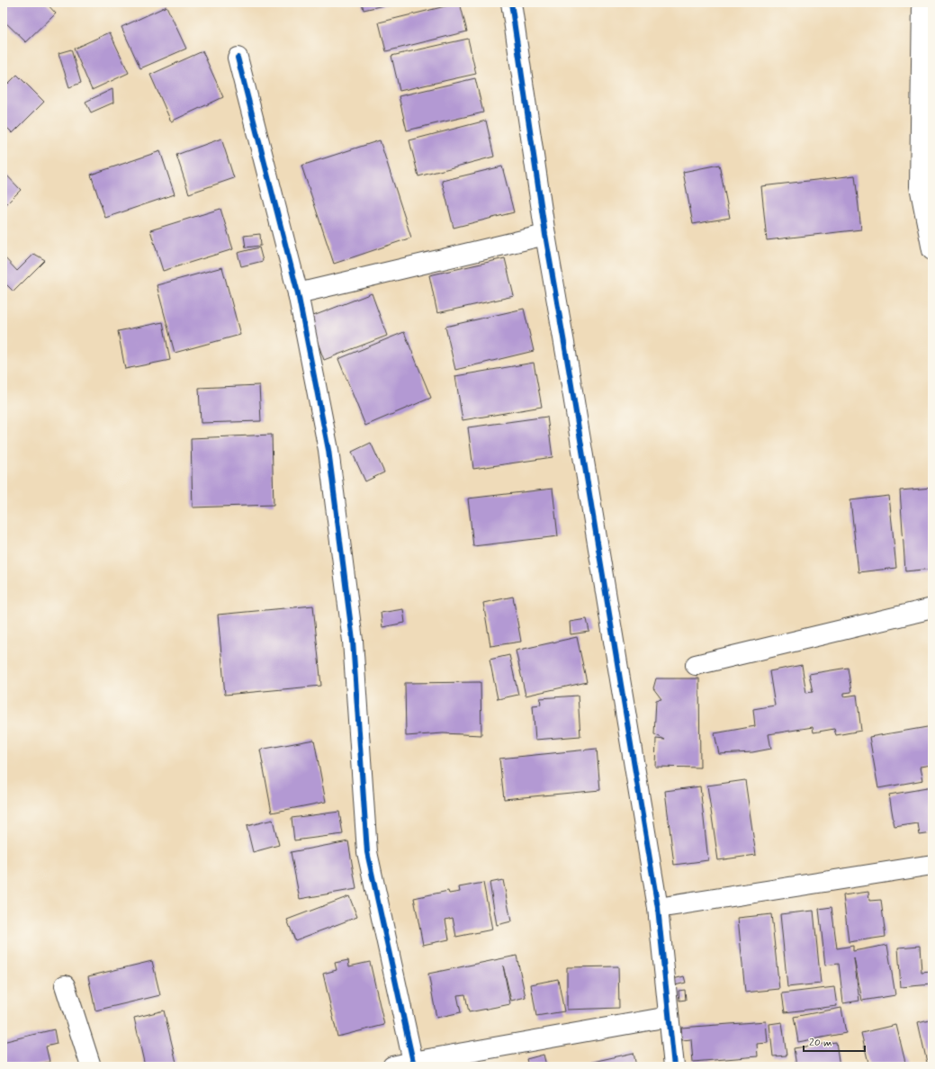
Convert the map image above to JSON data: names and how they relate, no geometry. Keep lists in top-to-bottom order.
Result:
{
  "scale_bar": "20 m"
}
